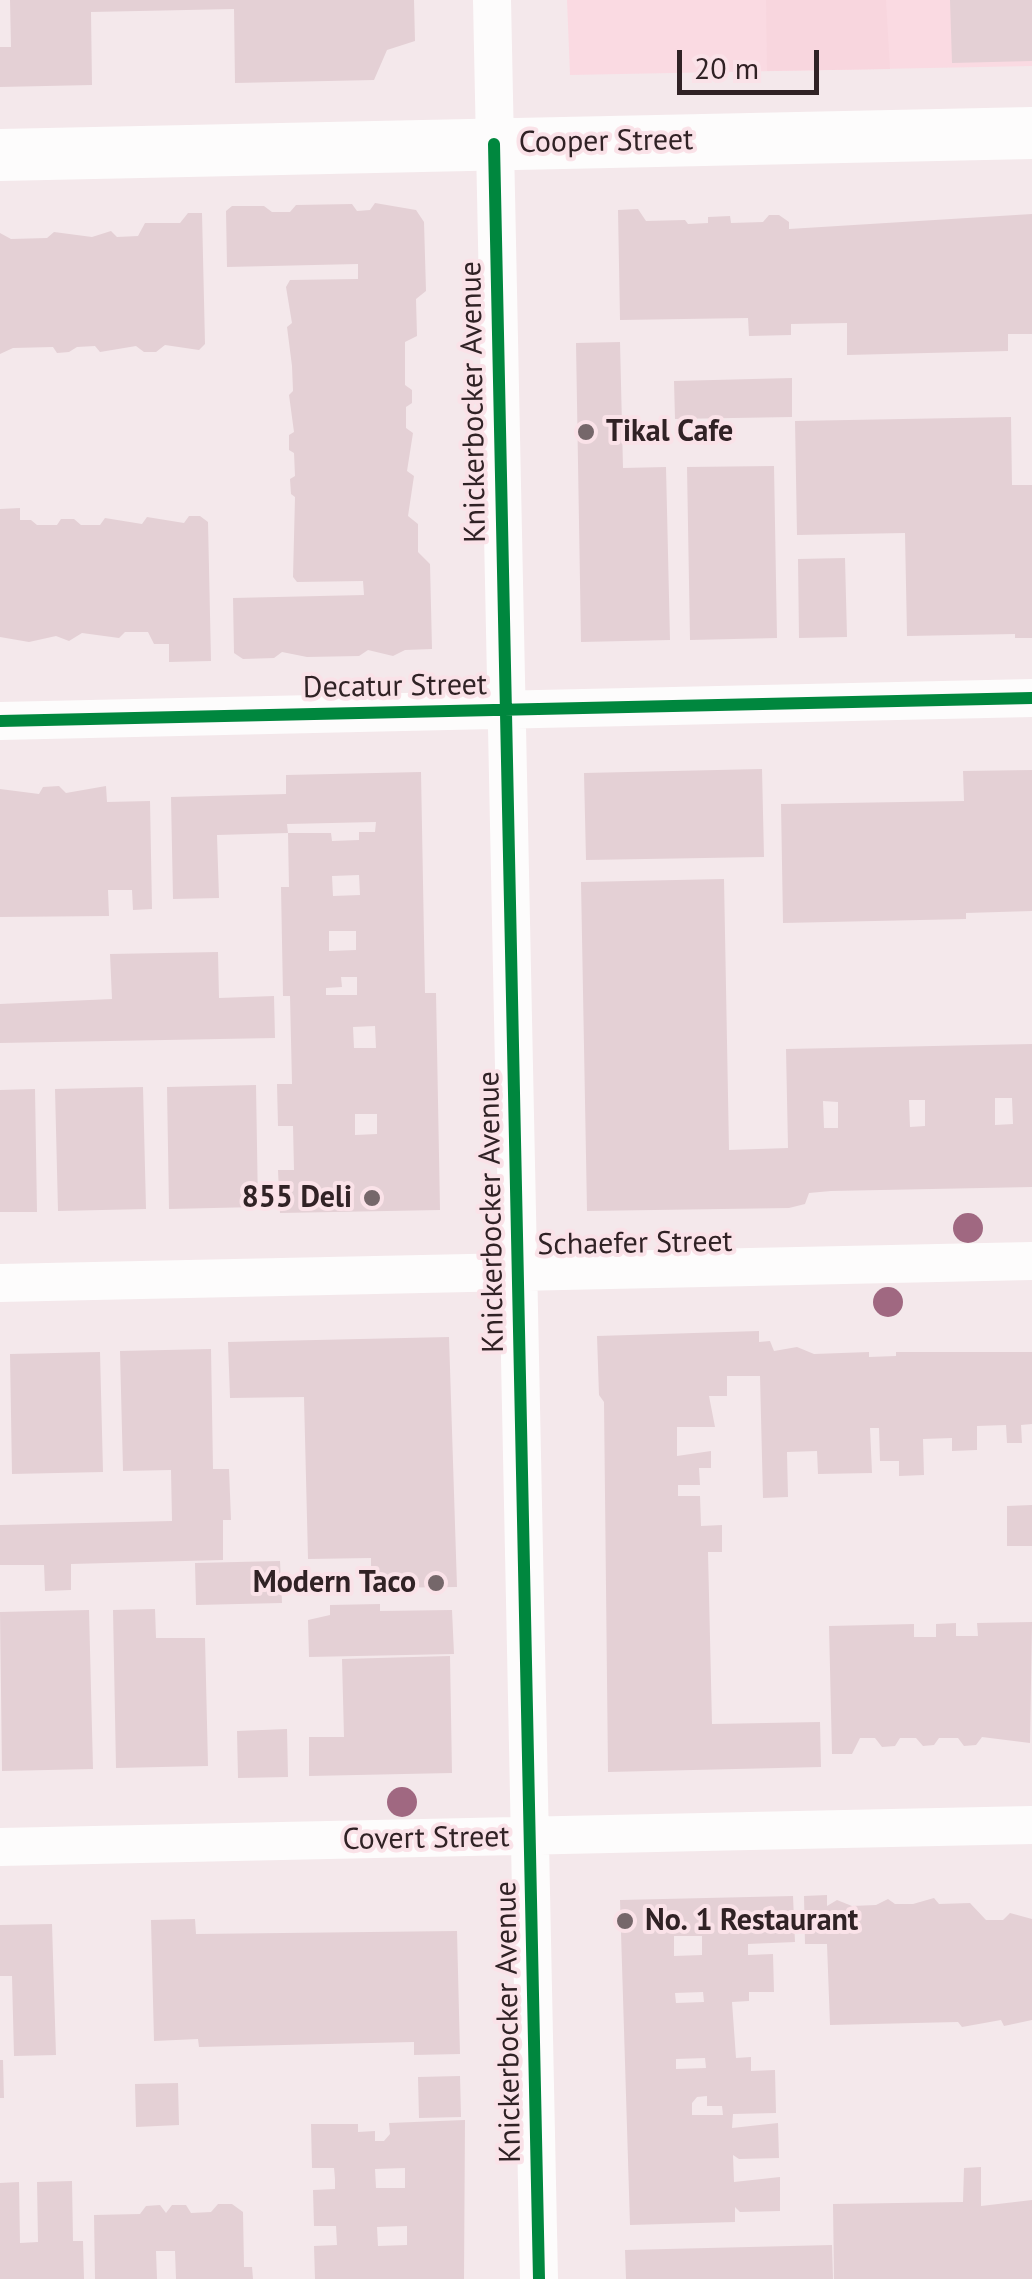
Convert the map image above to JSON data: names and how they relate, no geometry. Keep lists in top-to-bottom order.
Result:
{
  "streets": {
    "main road": ["Cooper Street"],
    "street": [
      "Knickerbocker Avenue",
      "Decatur Street",
      "Schaefer Street",
      "Covert Street"
    ]
  },
  "crossings": [
    ["Cooper Street", "Knickerbocker Avenue"],
    ["Knickerbocker Avenue", "Decatur Street"],
    ["Knickerbocker Avenue", "Schaefer Street"],
    ["Knickerbocker Avenue", "Covert Street"]
  ],
  "places": [
    "Tikal Cafe",
    "855 Deli",
    "Modern Taco",
    "No. 1 Restaurant"
  ],
  "scale_bar": "20 m"
}
